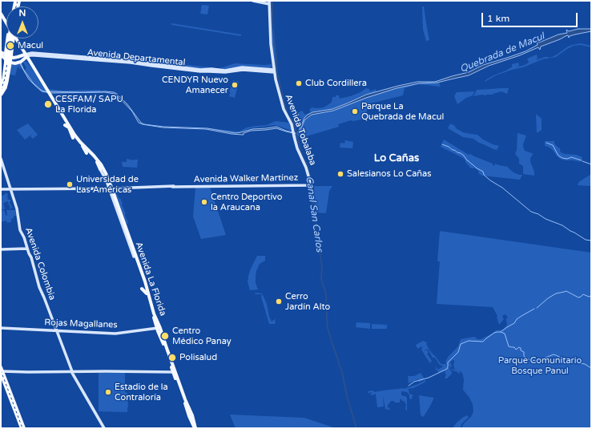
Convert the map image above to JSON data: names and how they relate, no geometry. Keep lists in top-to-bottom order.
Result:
{
  "streets": {
    "main road": [
      "Avenida Departamental",
      "Avenida Tobalaba",
      "Avenida Walker Martínez",
      "Avenida Colombia",
      "Avenida La Florida",
      "Rojas Magallanes"
    ]
  },
  "crossings": [
    ["Avenida Departamental", "Avenida Tobalaba"],
    ["Avenida Departamental", "Avenida La Florida"],
    ["Avenida Tobalaba", "Avenida Walker Martínez"],
    ["Avenida Walker Martínez", "Avenida Colombia"],
    ["Avenida Walker Martínez", "Avenida La Florida"],
    ["Avenida Colombia", "Rojas Magallanes"],
    ["Avenida La Florida", "Rojas Magallanes"]
  ],
  "districts": ["Lo Cañas"],
  "water": ["Quebrada de Macul", "Canal San Carlos"],
  "parks": ["Parque Comunitario Bosque Panul"],
  "places": [
    "Macul",
    "Club Cordillera",
    "CENDYR Nuevo Amanecer",
    "CESFAM/ SAPU La Florida",
    "Parque La Quebrada de Macul",
    "Salesianos Lo Cañas",
    "Universidad de Las Américas",
    "Centro Deportivo la Araucana",
    "Cerro Jardín Alto",
    "Centro Médico Panay",
    "Polisalud",
    "Estadio de la Contraloría"
  ],
  "scale_bar": "1 km",
  "north": "top"
}
